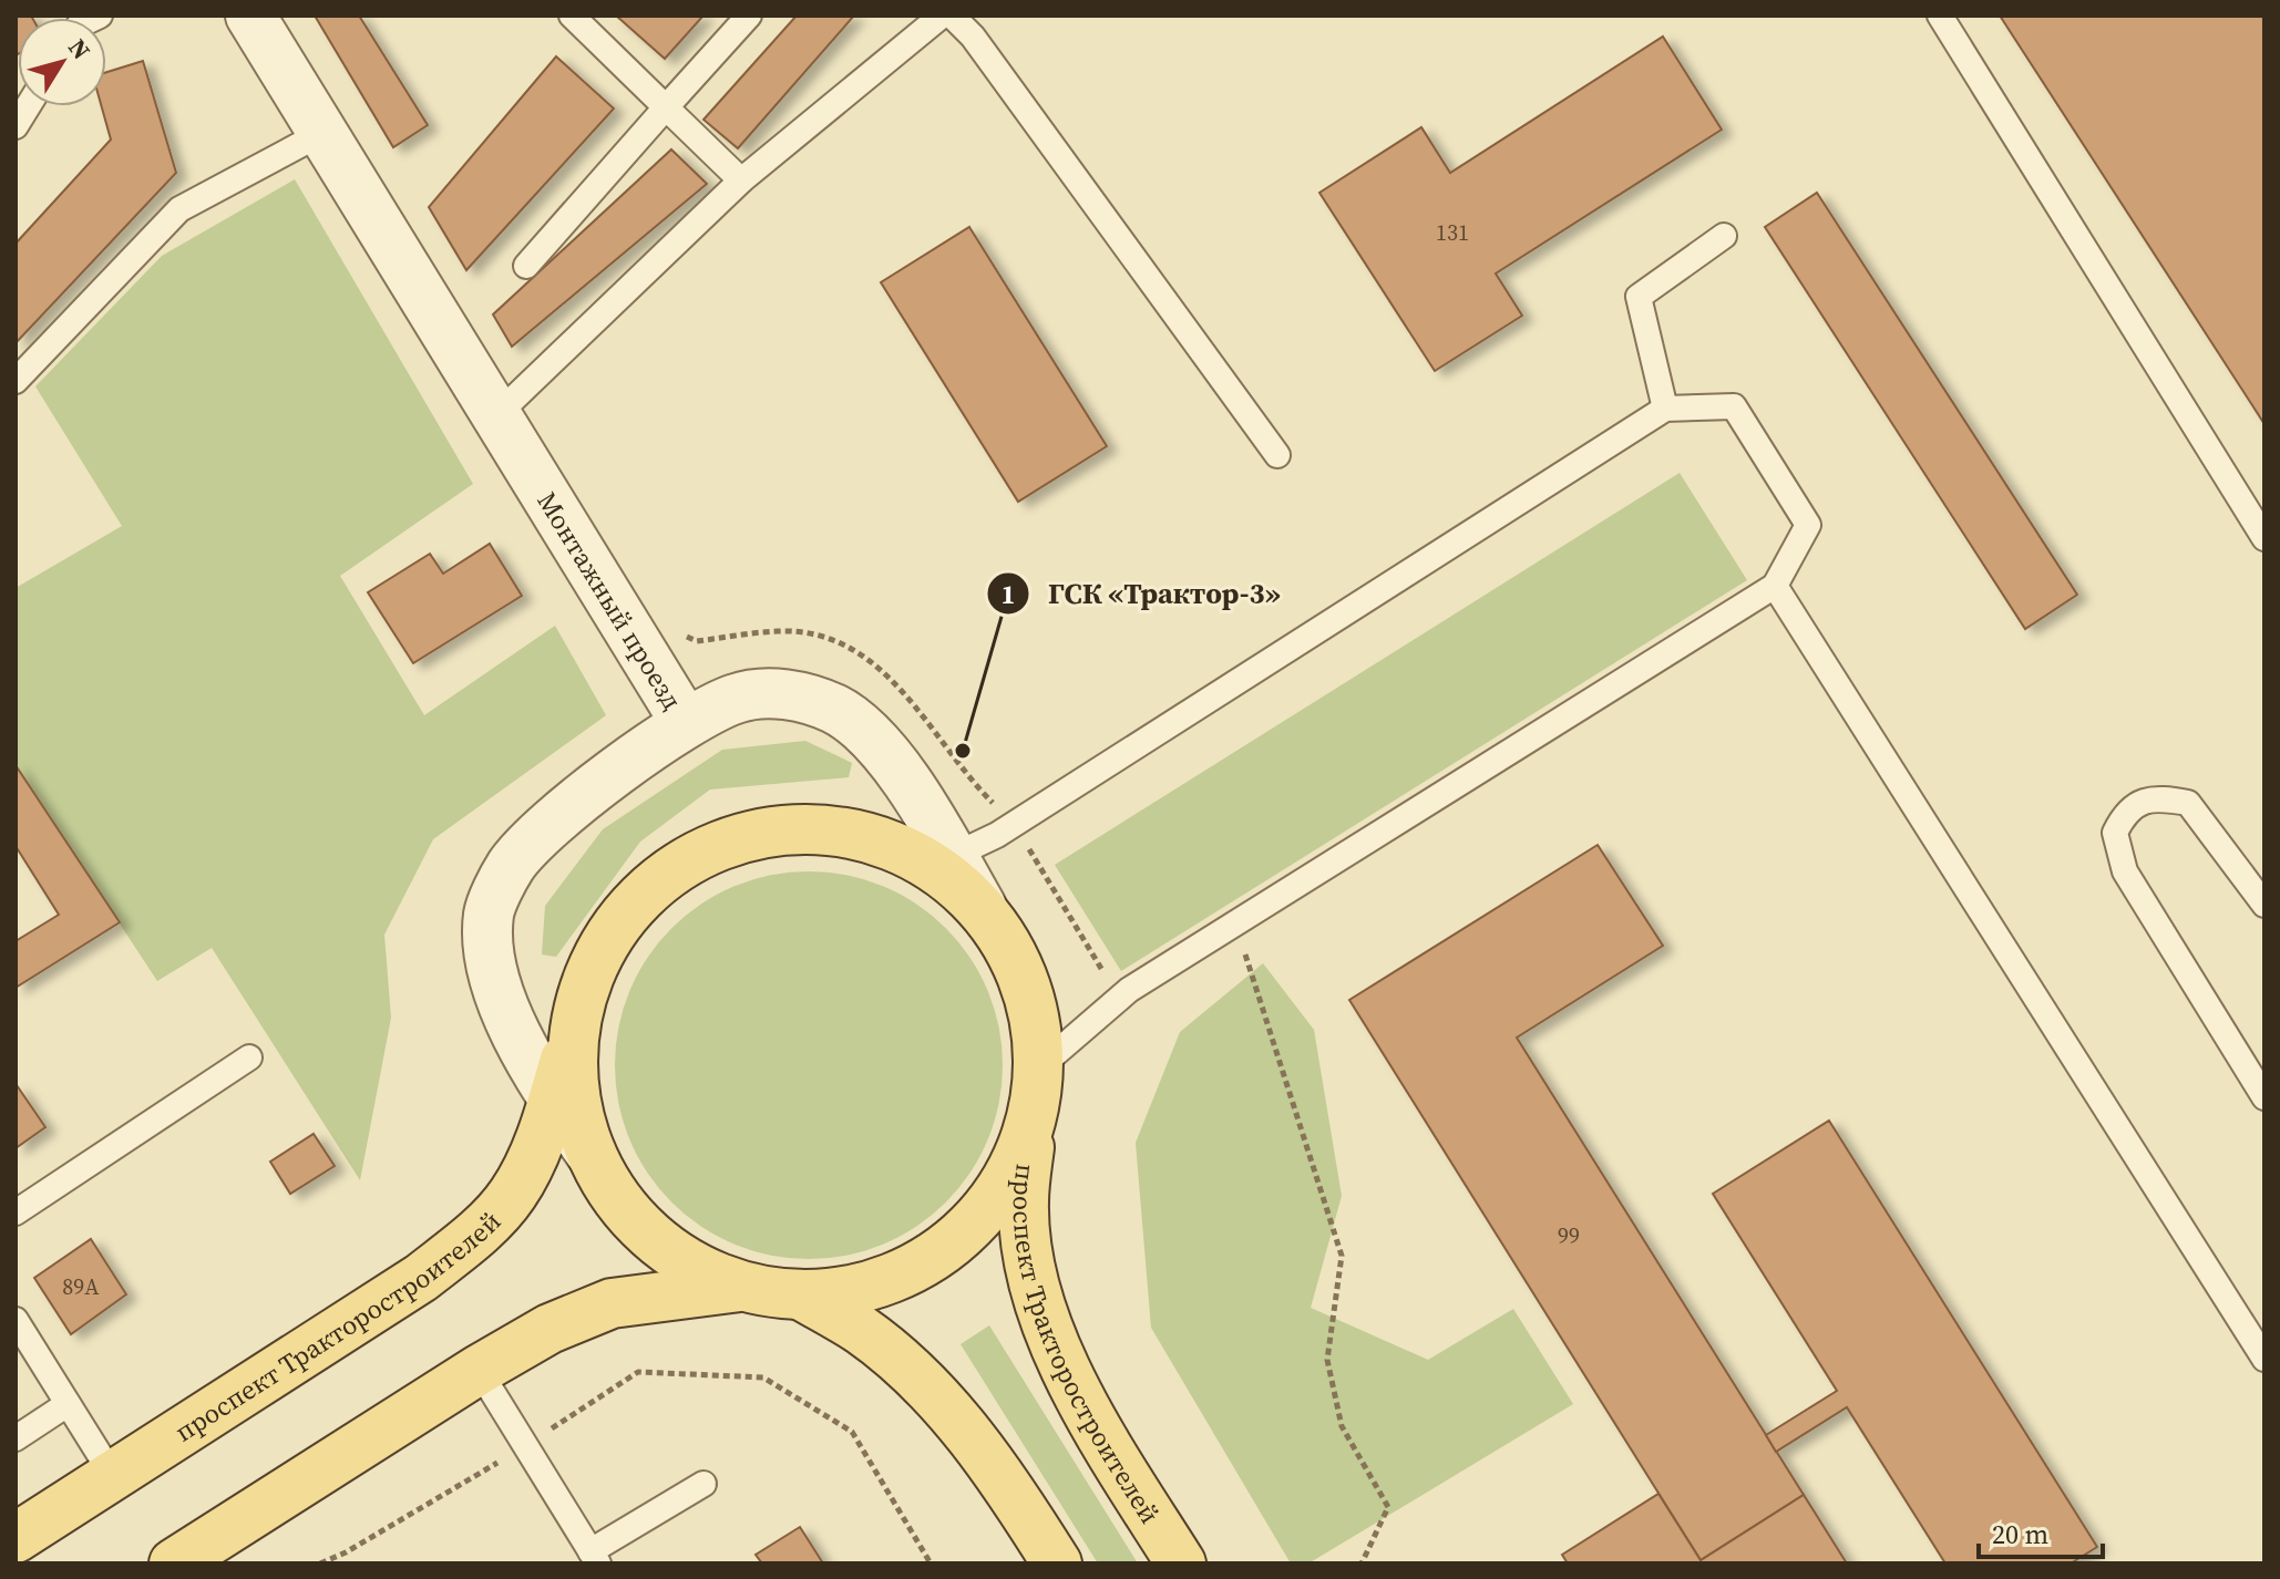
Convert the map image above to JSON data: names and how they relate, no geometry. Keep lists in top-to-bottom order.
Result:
{
  "streets": {
    "main road": ["проспект Тракторостроителей"],
    "street": ["Монтажный проезд"]
  },
  "crossings": [
    ["Монтажный проезд", "проспект Тракторостроителей"]
  ],
  "places": ["ГСК «Трактор-3»"],
  "house_numbers": ["131", "99", "89А"],
  "scale_bar": "20 m",
  "north": "top right"
}
